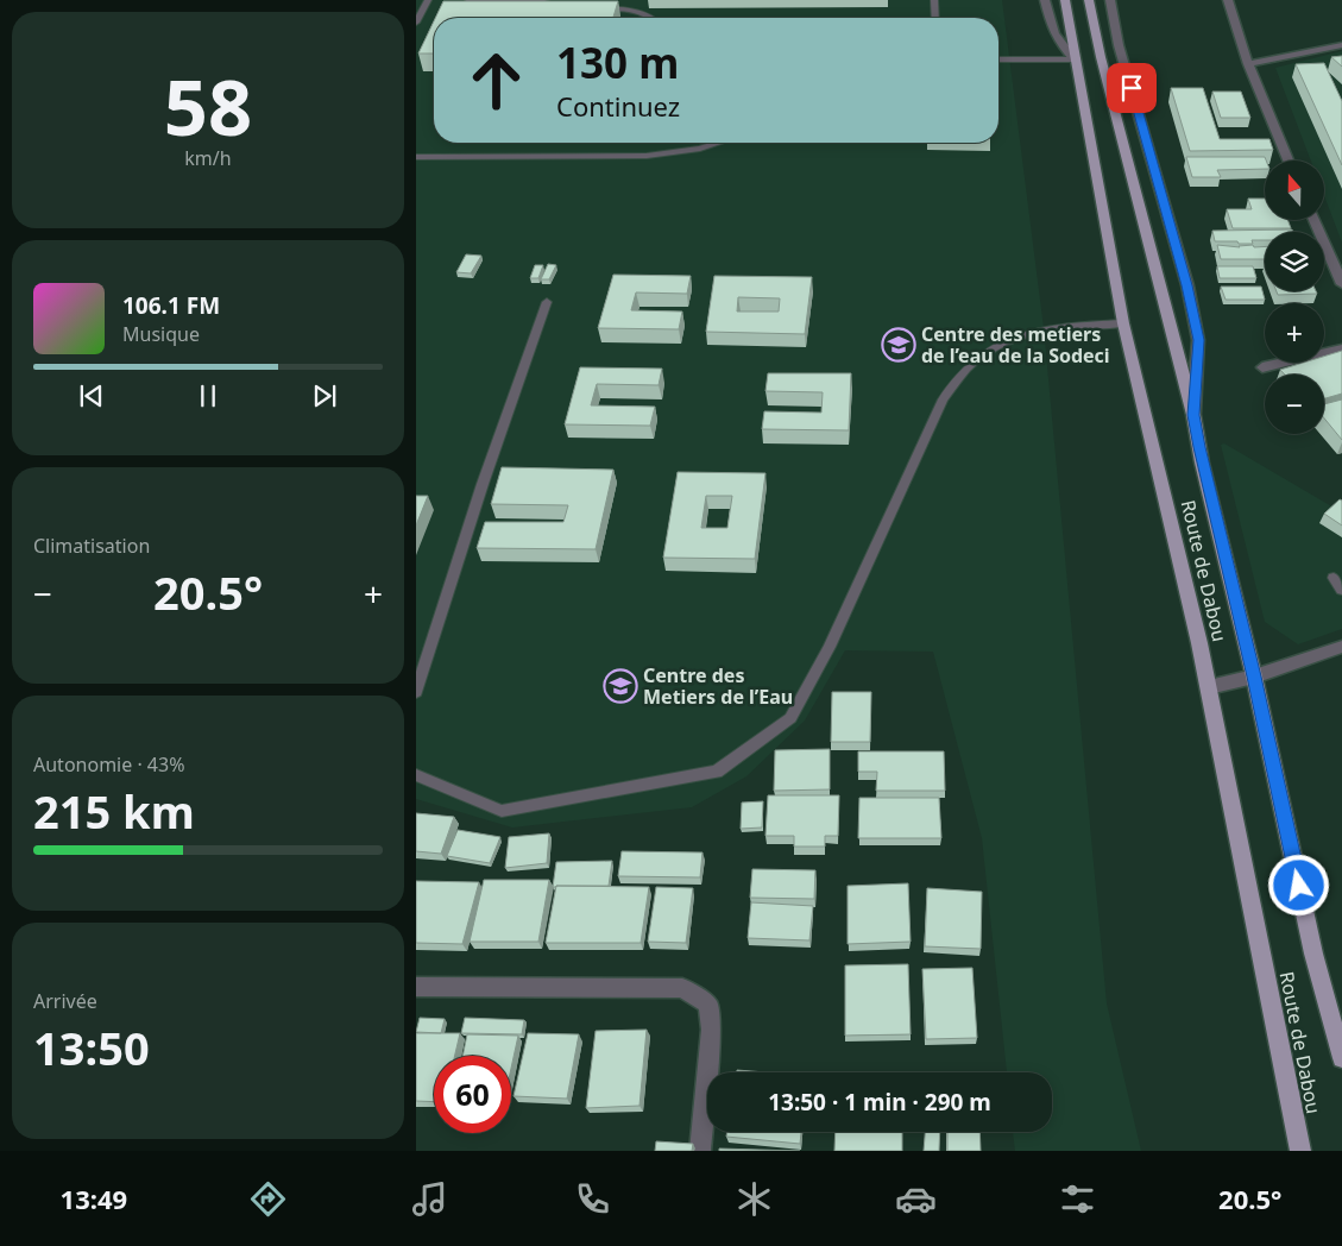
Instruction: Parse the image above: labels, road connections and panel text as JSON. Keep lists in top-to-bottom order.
{
  "streets": {
    "main road": ["Route de Dabou"]
  },
  "places": {
    "school or university": ["Centre des metiers de l’eau de la Sodeci", "Centre des Metiers de l’Eau"]
  },
  "north": "top",
  "page": {
    "tile": [
      ["58", "km/h"],
      "Climatisation",
      ["Autonomie · 43%", "215 km"],
      ["Arrivée", "13:50"]
    ],
    "turn": ["130 m", "Continuez"],
    "map_buttons": ["+", "−"],
    "song": ["106.1 FM", "Musique"],
    "heat": ["−", "20.5°", "+"],
    "limit": "60",
    "trip": "13:50 · 1 min · 290 m",
    "tabs": ["13:49", "20.5°"]
  }
}
